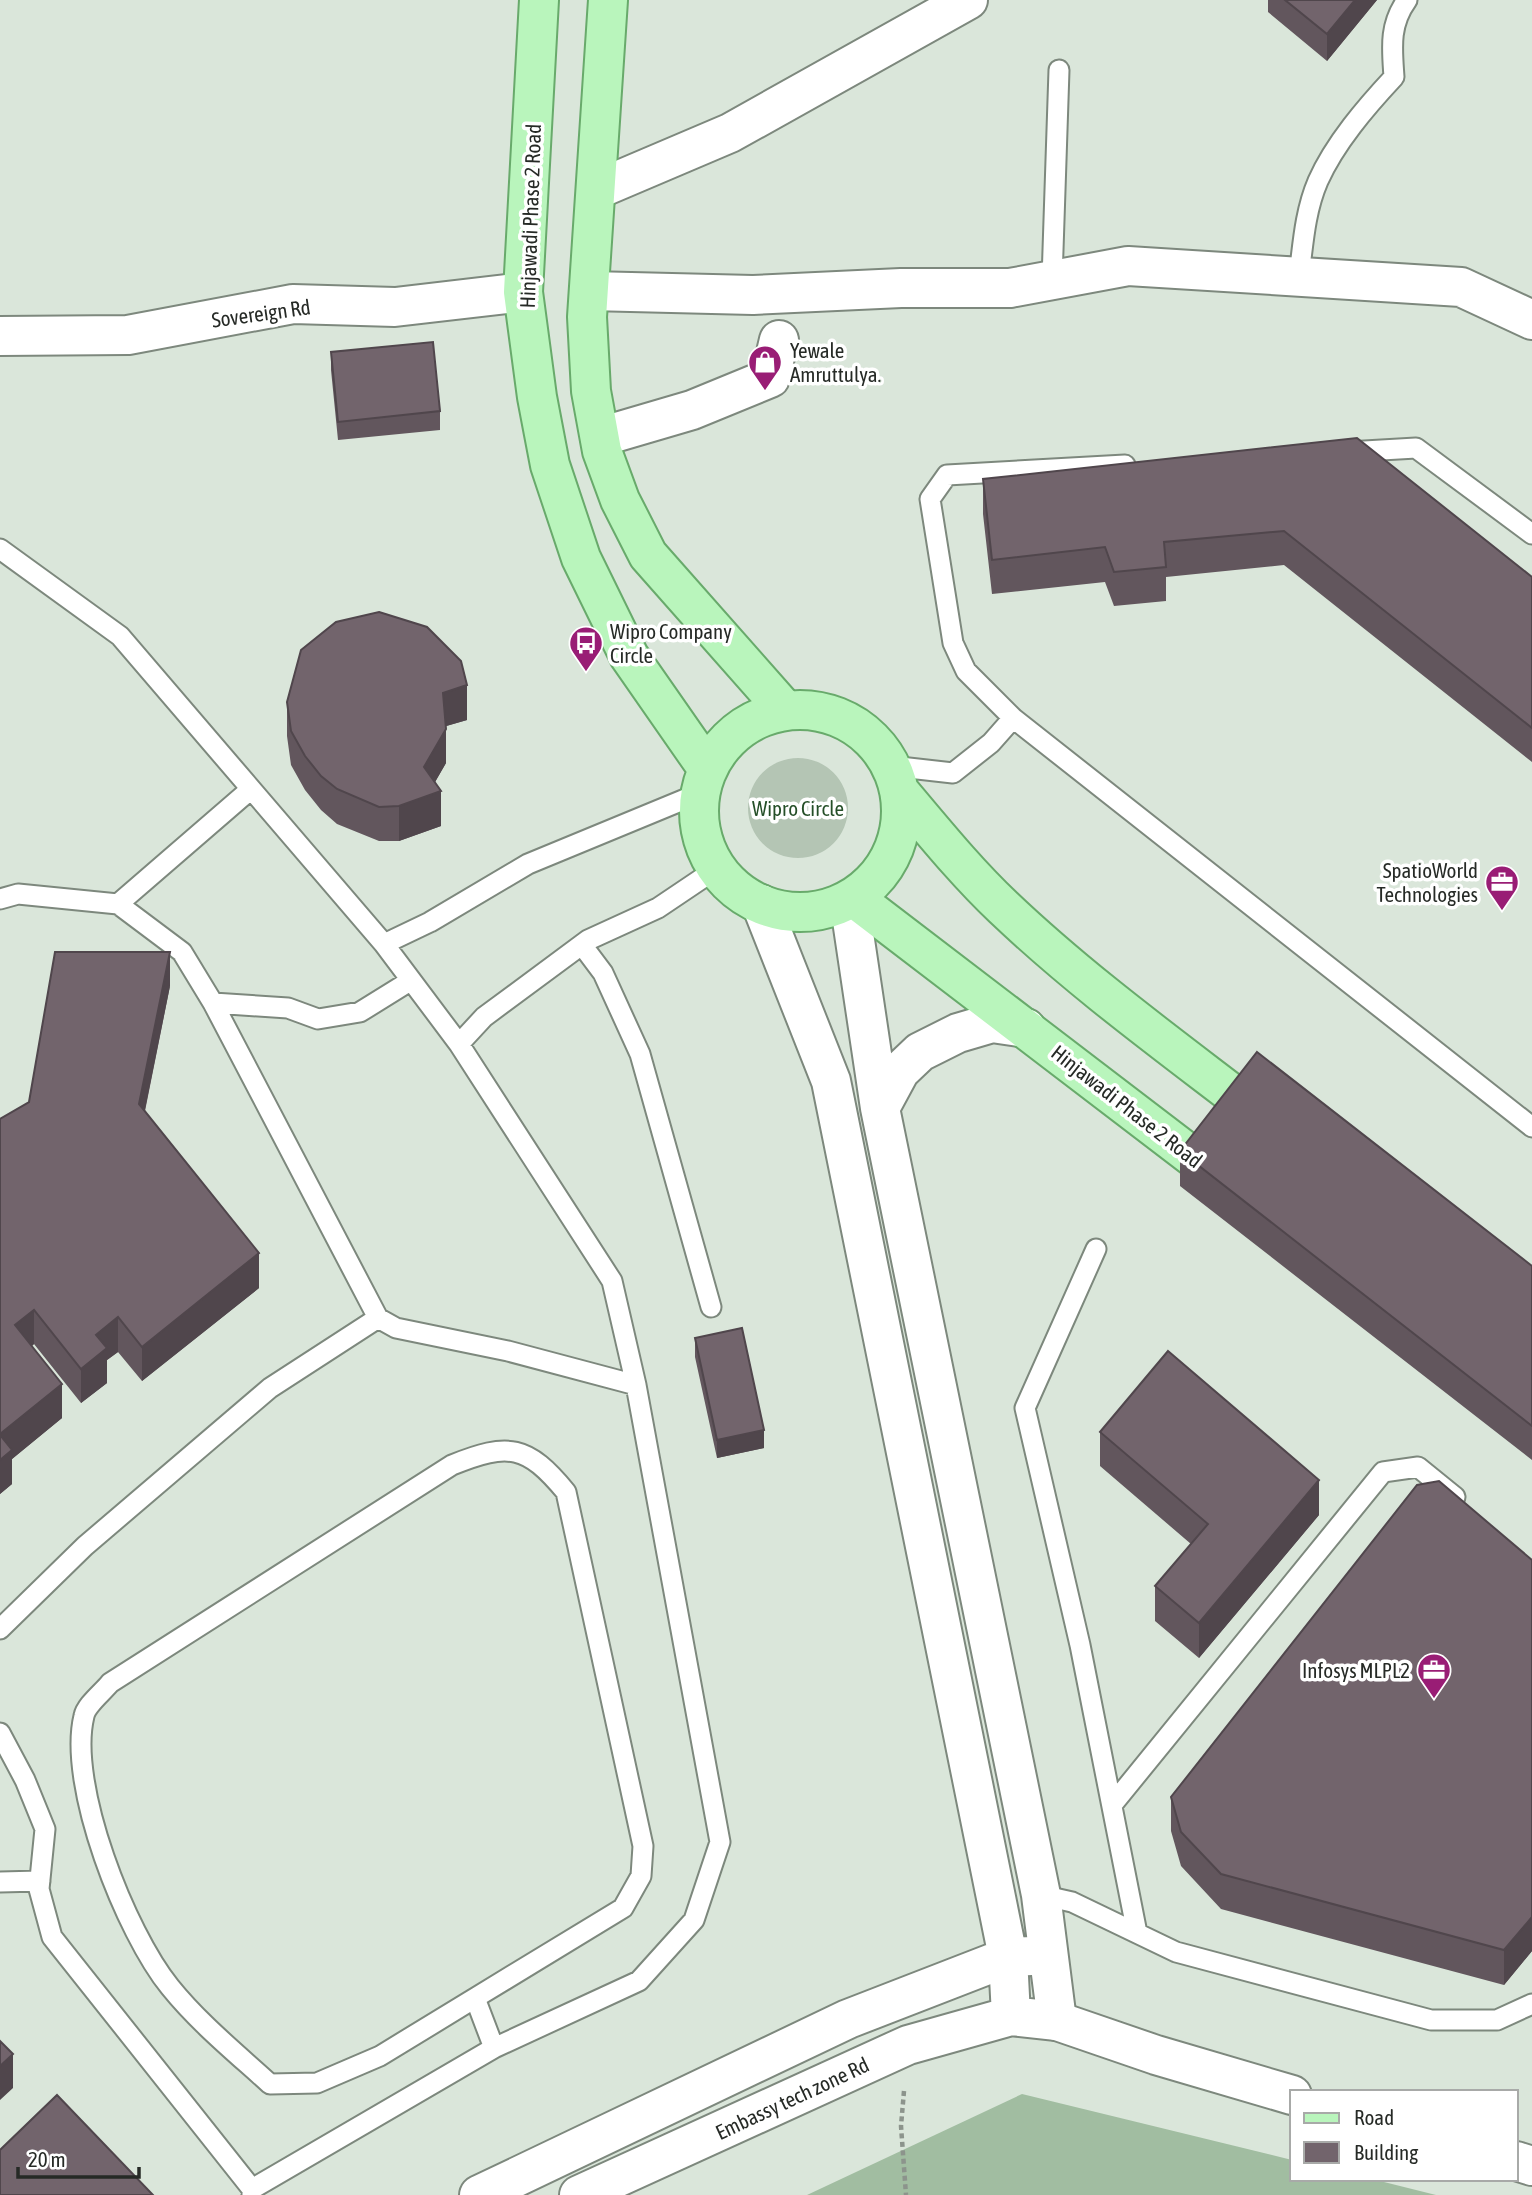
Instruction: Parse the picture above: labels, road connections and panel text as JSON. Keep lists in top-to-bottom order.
{
  "streets": {
    "main road": ["Hinjawadi Phase 2 Road"],
    "street": ["Sovereign Rd", "Embassy tech zone Rd"]
  },
  "crossings": [
    ["Hinjawadi Phase 2 Road", "Sovereign Rd"]
  ],
  "parks": ["Wipro Circle"],
  "places": {
    "shop": ["Yewale Amruttulya."],
    "bus stop": ["Wipro Company Circle"],
    "office": ["SpatioWorld Technologies", "Infosys MLPL2"]
  },
  "legend": ["Road", "Building"],
  "scale_bar": "20 m"
}
